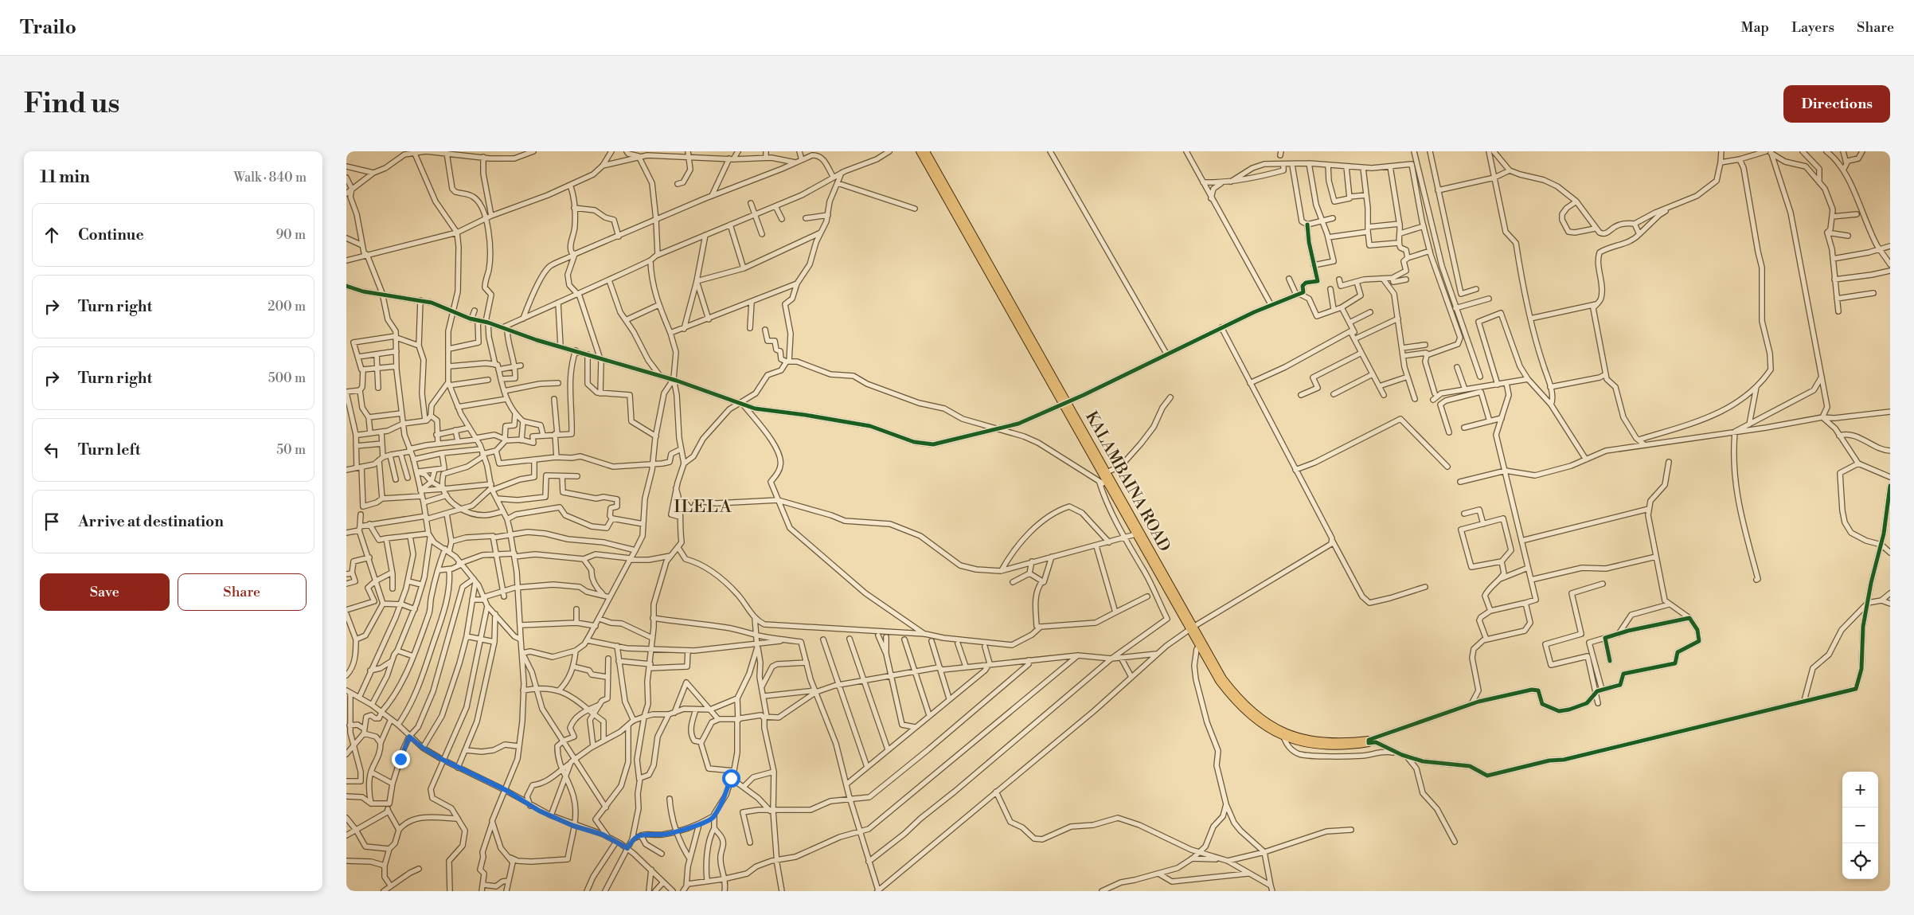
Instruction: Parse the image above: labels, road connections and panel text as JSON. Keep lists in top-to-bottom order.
{
  "streets": {
    "main road": ["KALAMBAINA ROAD"]
  },
  "districts": ["ILELA"],
  "page": {
    "header": "Trailo",
    "nav": ["Map", "Layers", "Share"],
    "buttons": [
      "Directions",
      ["Save", "Share"]
    ],
    "title": "Find us",
    "heading": ["11 min", "Walk · 840 m"],
    "list": [
      ["Continue", "90 m"],
      ["Turn right", "200 m"],
      ["Turn right", "500 m"],
      ["Turn left", "50 m"],
      "Arrive at destination"
    ],
    "map_buttons": ["+", "−"]
  }
}
